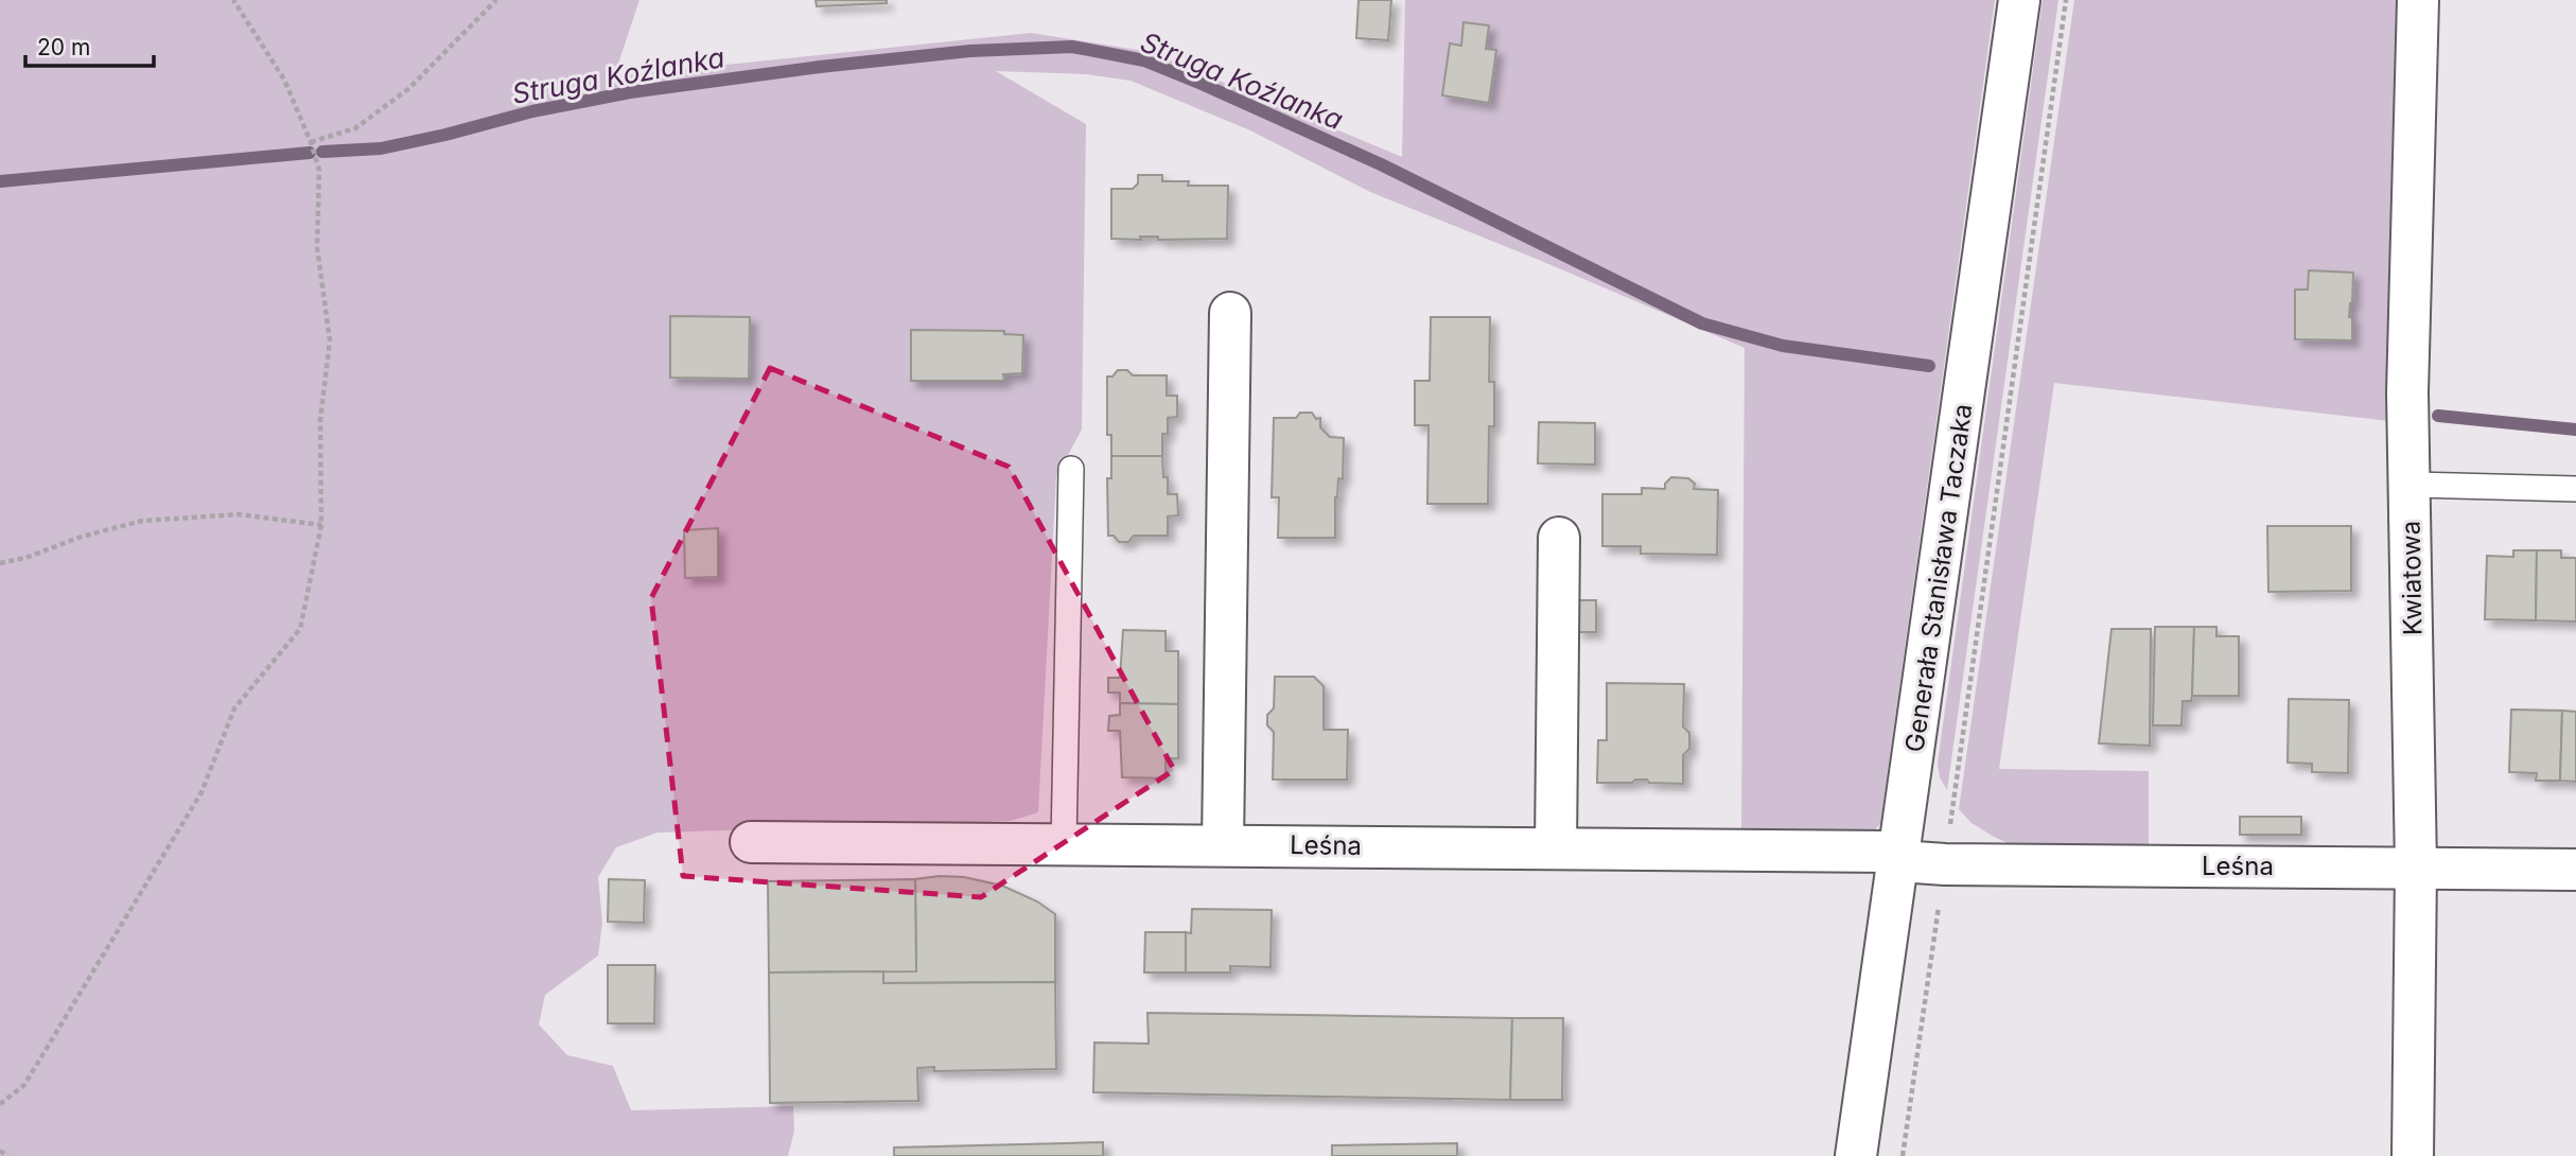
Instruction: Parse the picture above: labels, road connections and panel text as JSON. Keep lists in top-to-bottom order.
{
  "streets": {
    "street": ["Generała Stanisława Taczaka", "Kwiatowa", "Leśna"]
  },
  "crossings": [
    ["Generała Stanisława Taczaka", "Leśna"],
    ["Kwiatowa", "Leśna"]
  ],
  "water": ["Struga Koźlanka"],
  "scale_bar": "20 m"
}
